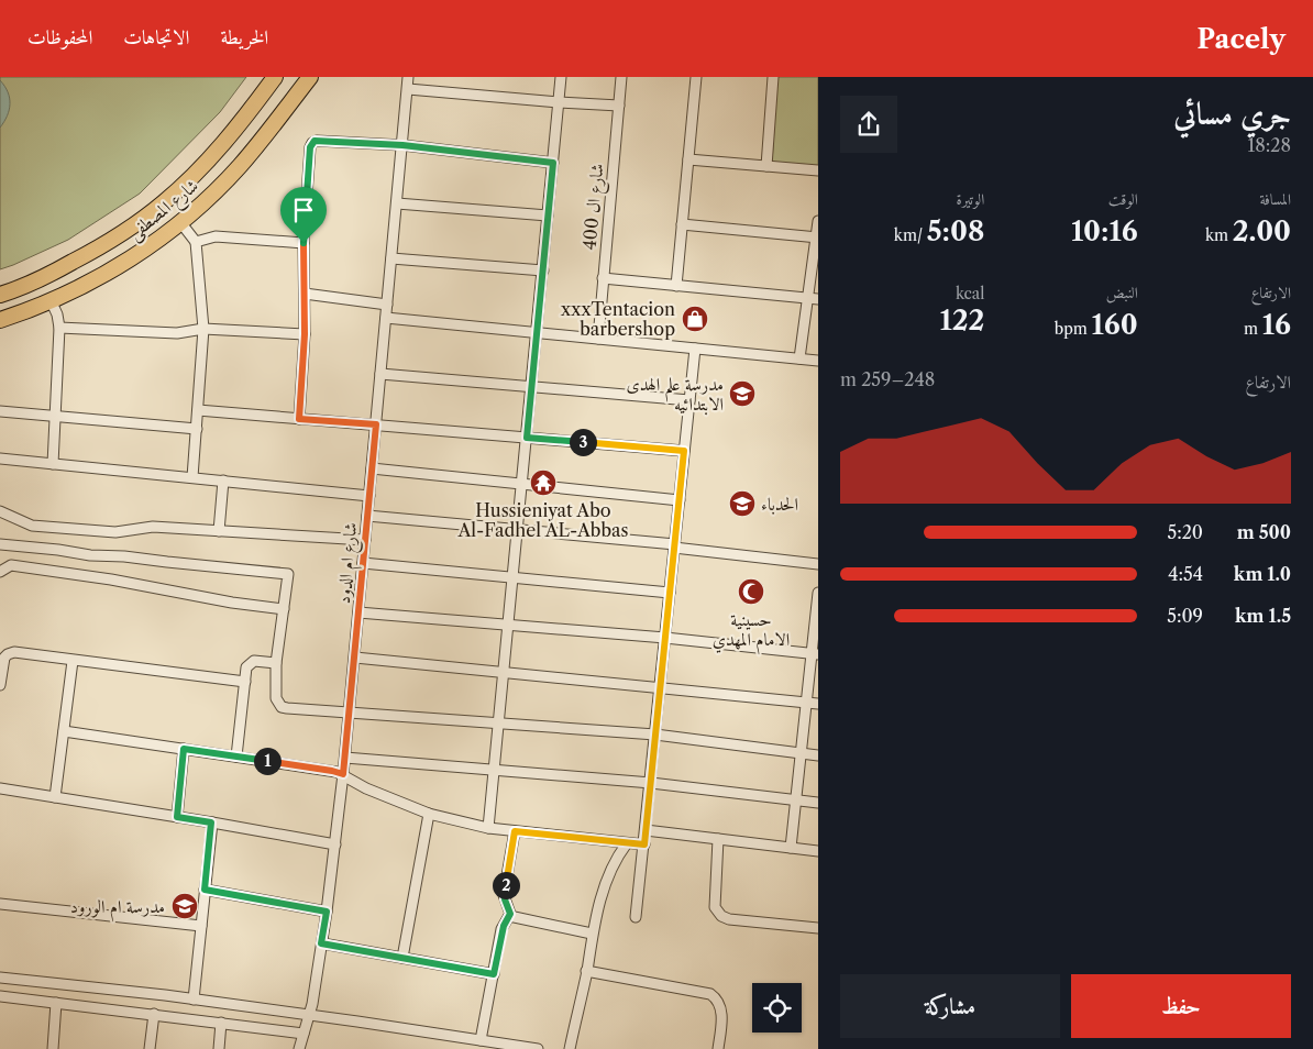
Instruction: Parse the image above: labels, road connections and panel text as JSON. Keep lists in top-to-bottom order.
{
  "streets": {
    "highway": ["شارع المصطفى"],
    "street": ["شارع ال 400", "شارع ام الدود"]
  },
  "places": {
    "shop": ["xxxTentacion barbershop"],
    "school or university": ["مدرسة علم الهدى الابتدائيه", "الحدباء", "مدرسة ام الورود"],
    "temple": ["Hussieniyat Abo Al-Fadhel AL-Abbas"],
    "mosque": ["حسينية الامام المهدي"]
  },
  "page": {
    "header": "Pacely",
    "nav": ["الخريطة", "الاتجاهات", "المحفوظات"],
    "heading": ["جري مسائي", "18:28"],
    "stats": [
      ["المسافة", "2.00 km"],
      ["الوقت", "10:16"],
      ["الوتيرة", "5:08 /km"],
      ["الارتفاع", "16 m"],
      ["النبض", "160 bpm"],
      ["kcal", "122"]
    ],
    "chart": ["الارتفاع", "248–259 m"],
    "pins": ["3", "1", "2"],
    "list": [
      {
        "name": "500 m",
        "note": "5:20"
      },
      {
        "name": "1.0 km",
        "note": "4:54"
      },
      {
        "name": "1.5 km",
        "note": "5:09"
      }
    ],
    "buttons": ["حفظ", "مشاركة"]
  }
}
